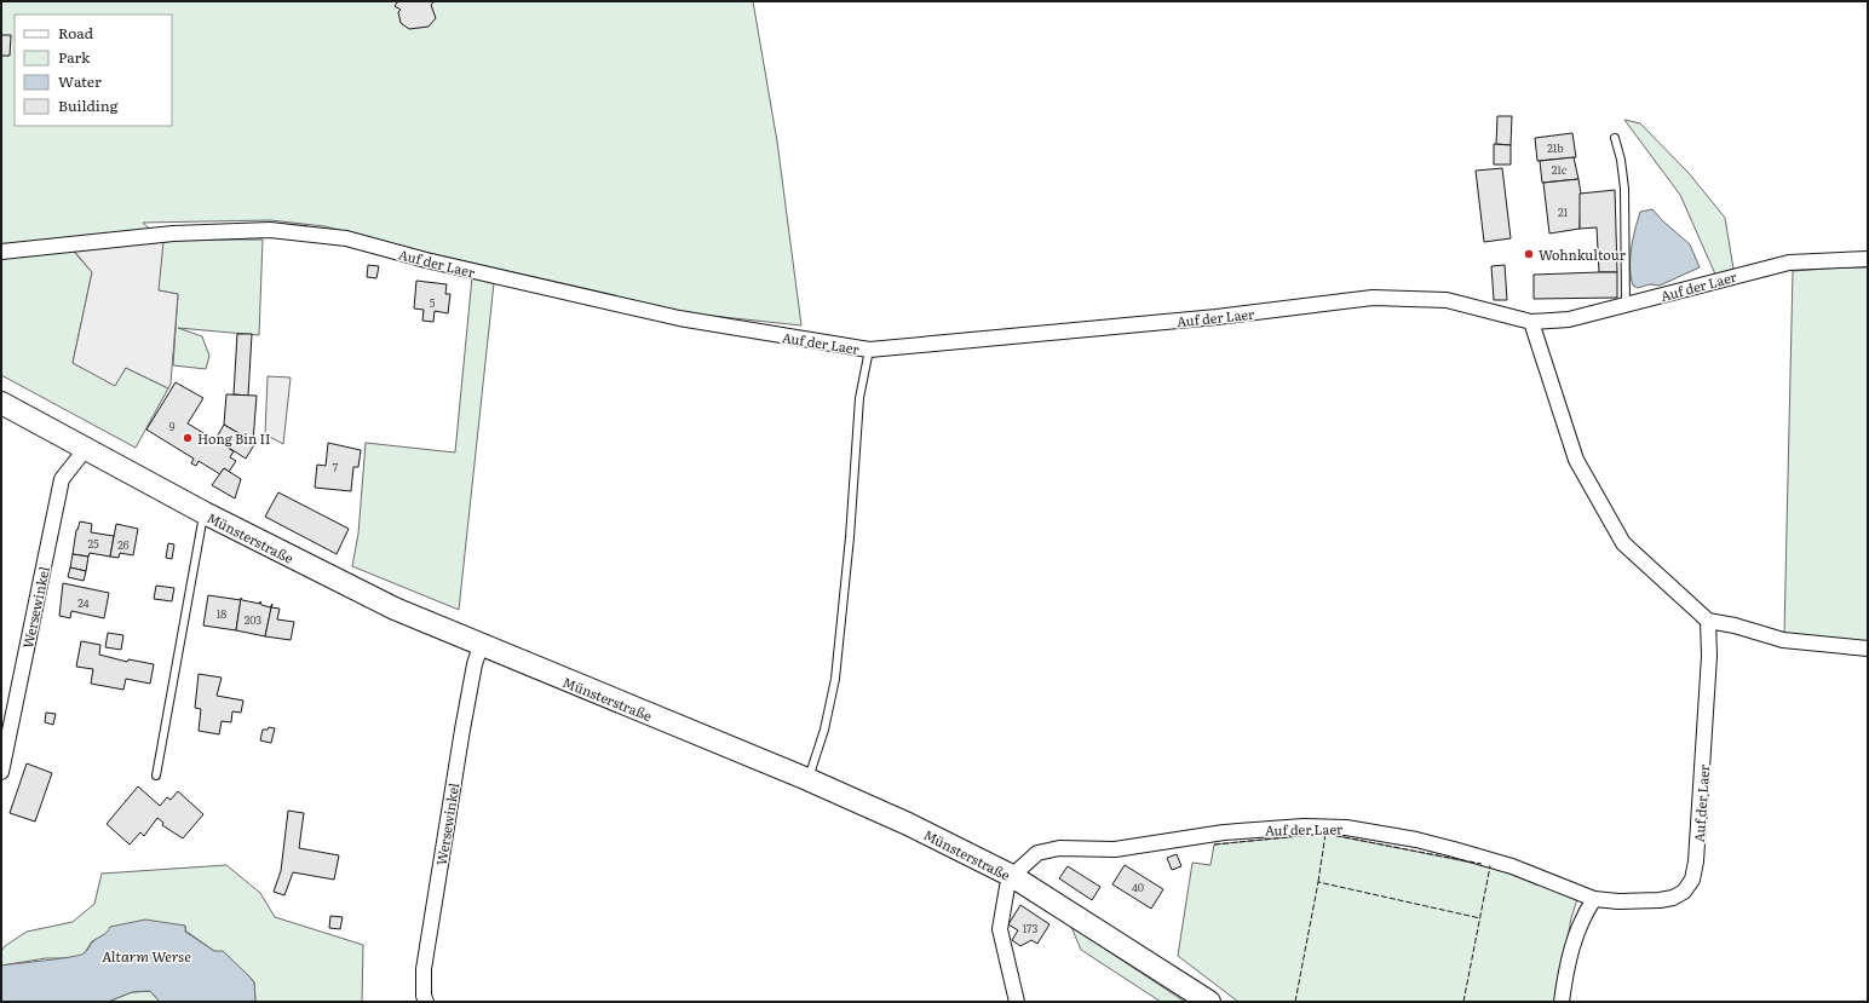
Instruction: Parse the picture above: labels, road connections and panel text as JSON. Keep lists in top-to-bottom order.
{
  "streets": {
    "main road": ["Münsterstraße"],
    "street": ["Auf der Laer", "Wersewinkel"]
  },
  "crossings": [
    ["Auf der Laer", "Münsterstraße"],
    ["Münsterstraße", "Wersewinkel"]
  ],
  "water": ["Altarm Werse"],
  "places": ["Wohnkultour", "Hong Bin II"],
  "house_numbers": [
    "21b",
    "21c",
    "21",
    "5",
    "9",
    "7",
    "25",
    "26",
    "24",
    "18",
    "203",
    "40",
    "173"
  ],
  "legend": [
    "Road",
    "Park",
    "Water",
    "Building"
  ]
}
